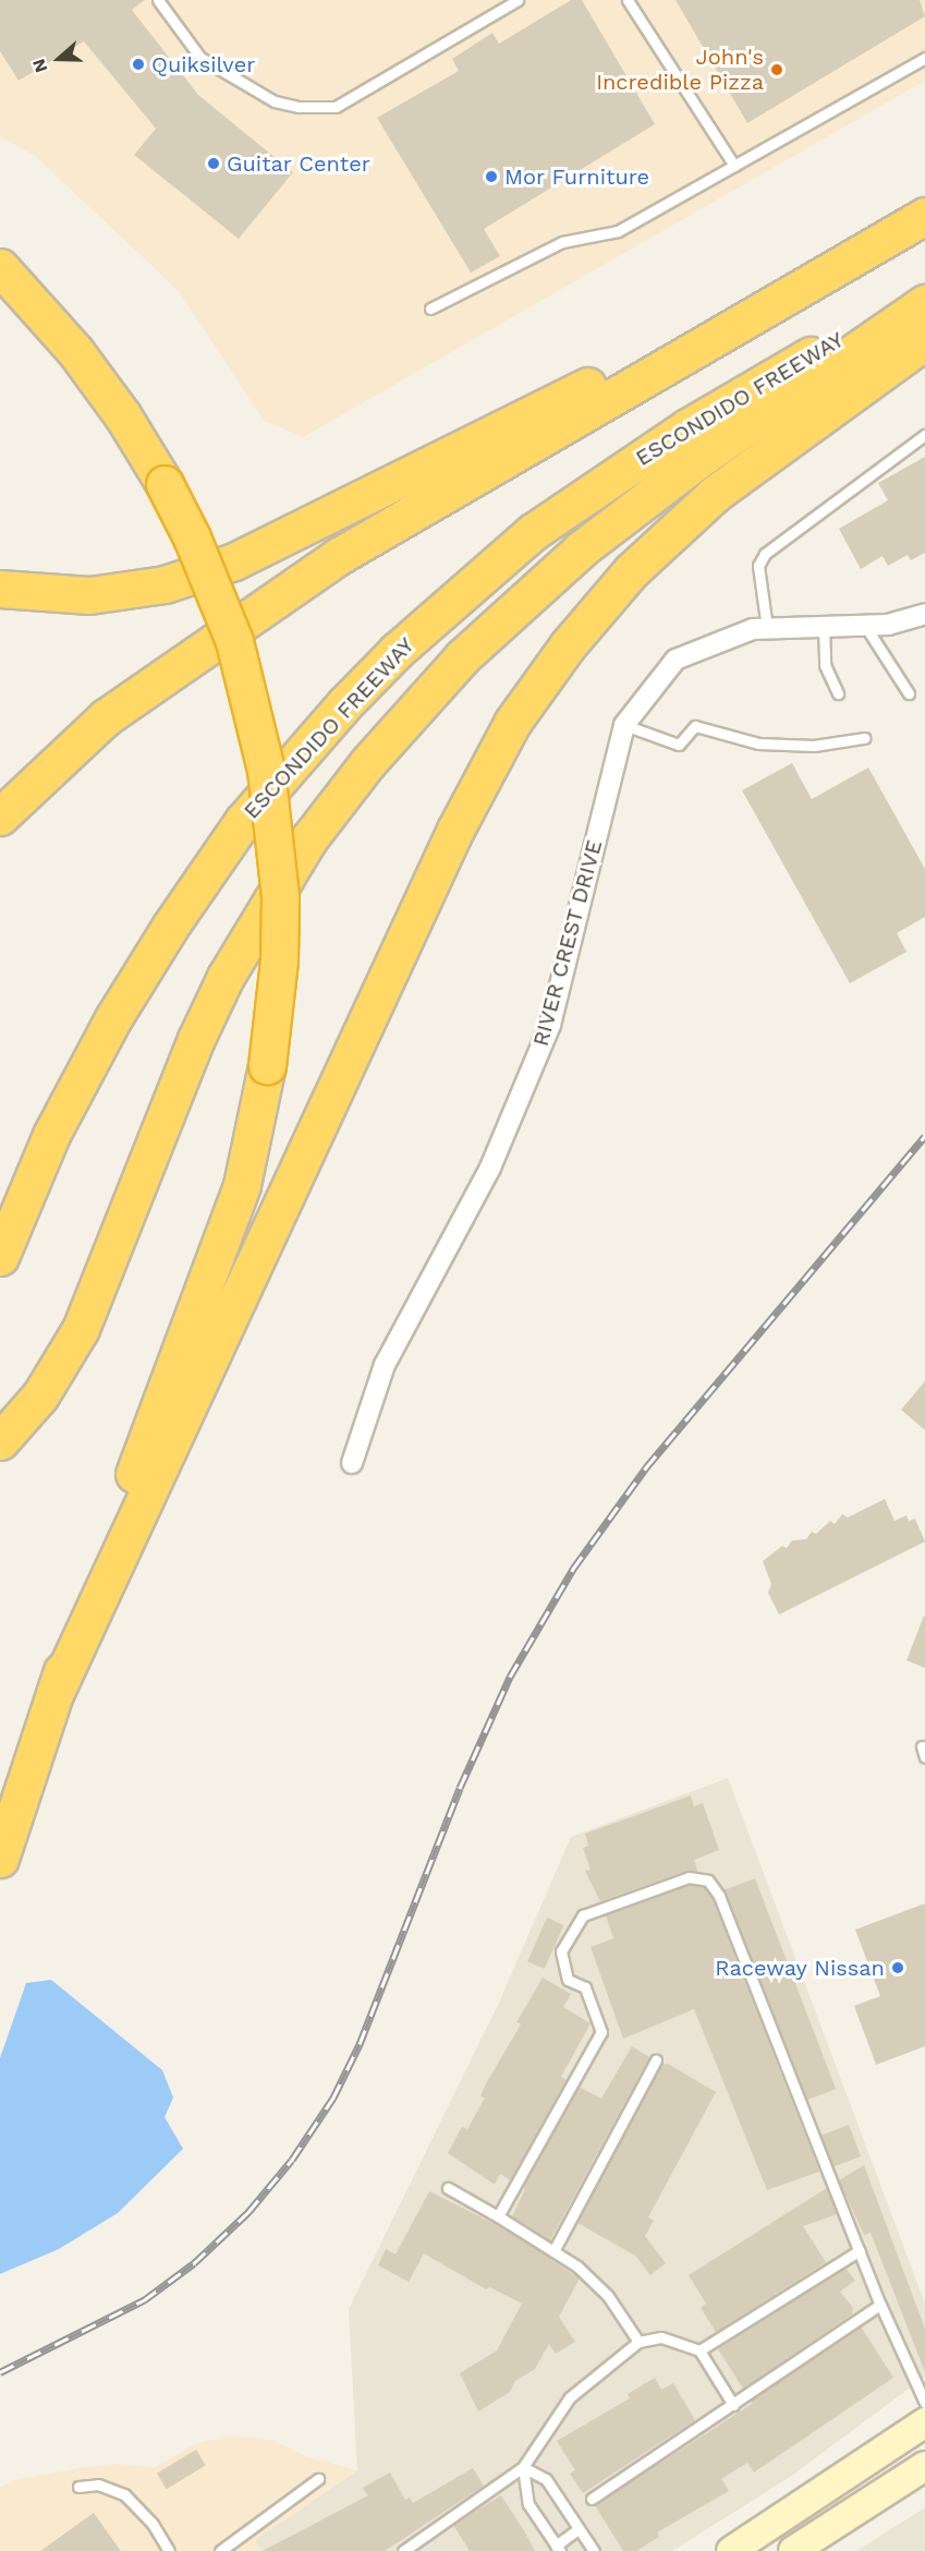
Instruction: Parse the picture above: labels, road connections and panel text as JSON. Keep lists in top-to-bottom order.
{
  "streets": {
    "highway": ["ESCONDIDO FREEWAY"],
    "street": ["RIVER CREST DRIVE"]
  },
  "places": [
    "Quiksilver",
    "John's Incredible Pizza",
    "Guitar Center",
    "Mor Furniture",
    "Raceway Nissan"
  ],
  "north": "left"
}
